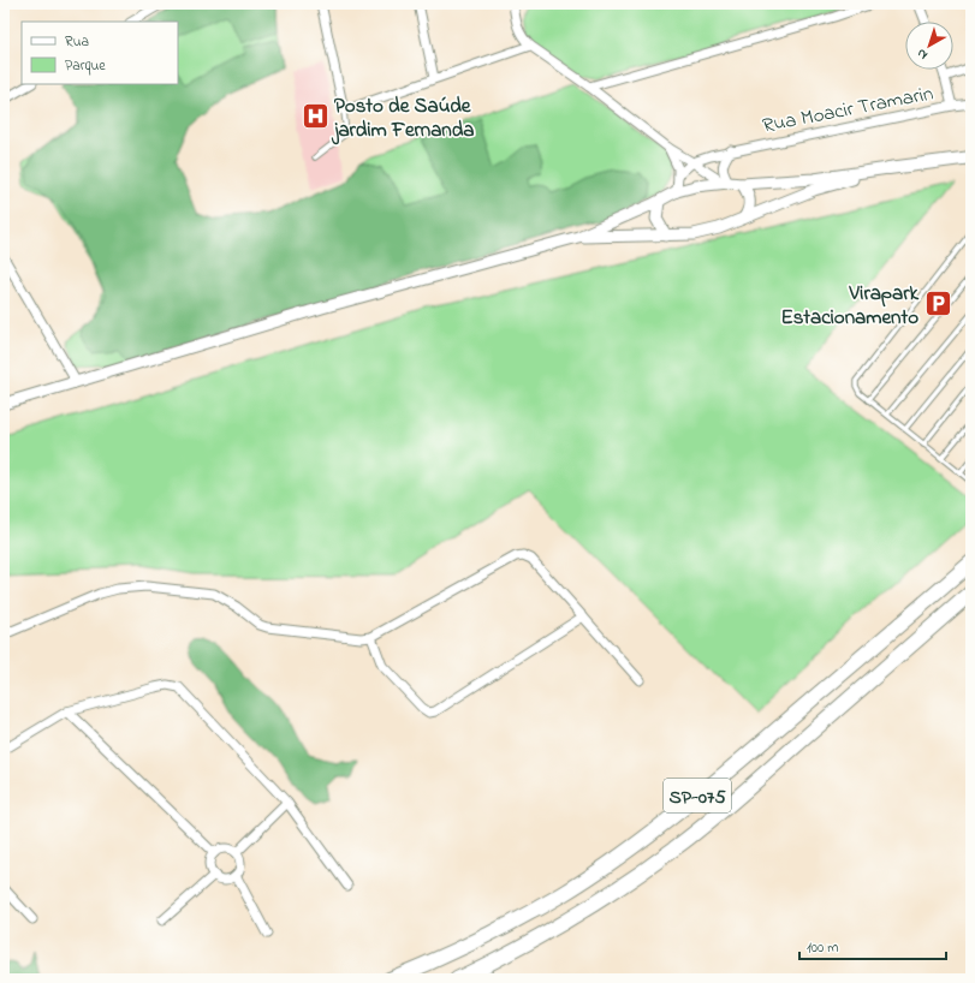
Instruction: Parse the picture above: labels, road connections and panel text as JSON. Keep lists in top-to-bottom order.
{
  "streets": {
    "highway": ["SP-075"],
    "street": ["Rua Moacir Tramarin"]
  },
  "places": {
    "hospital": ["Posto de Saúde jardim Fernanda"],
    "parking": ["Virapark Estacionamento"]
  },
  "legend": ["Rua", "Parque"],
  "scale_bar": "100 m",
  "north": "bottom left"
}
